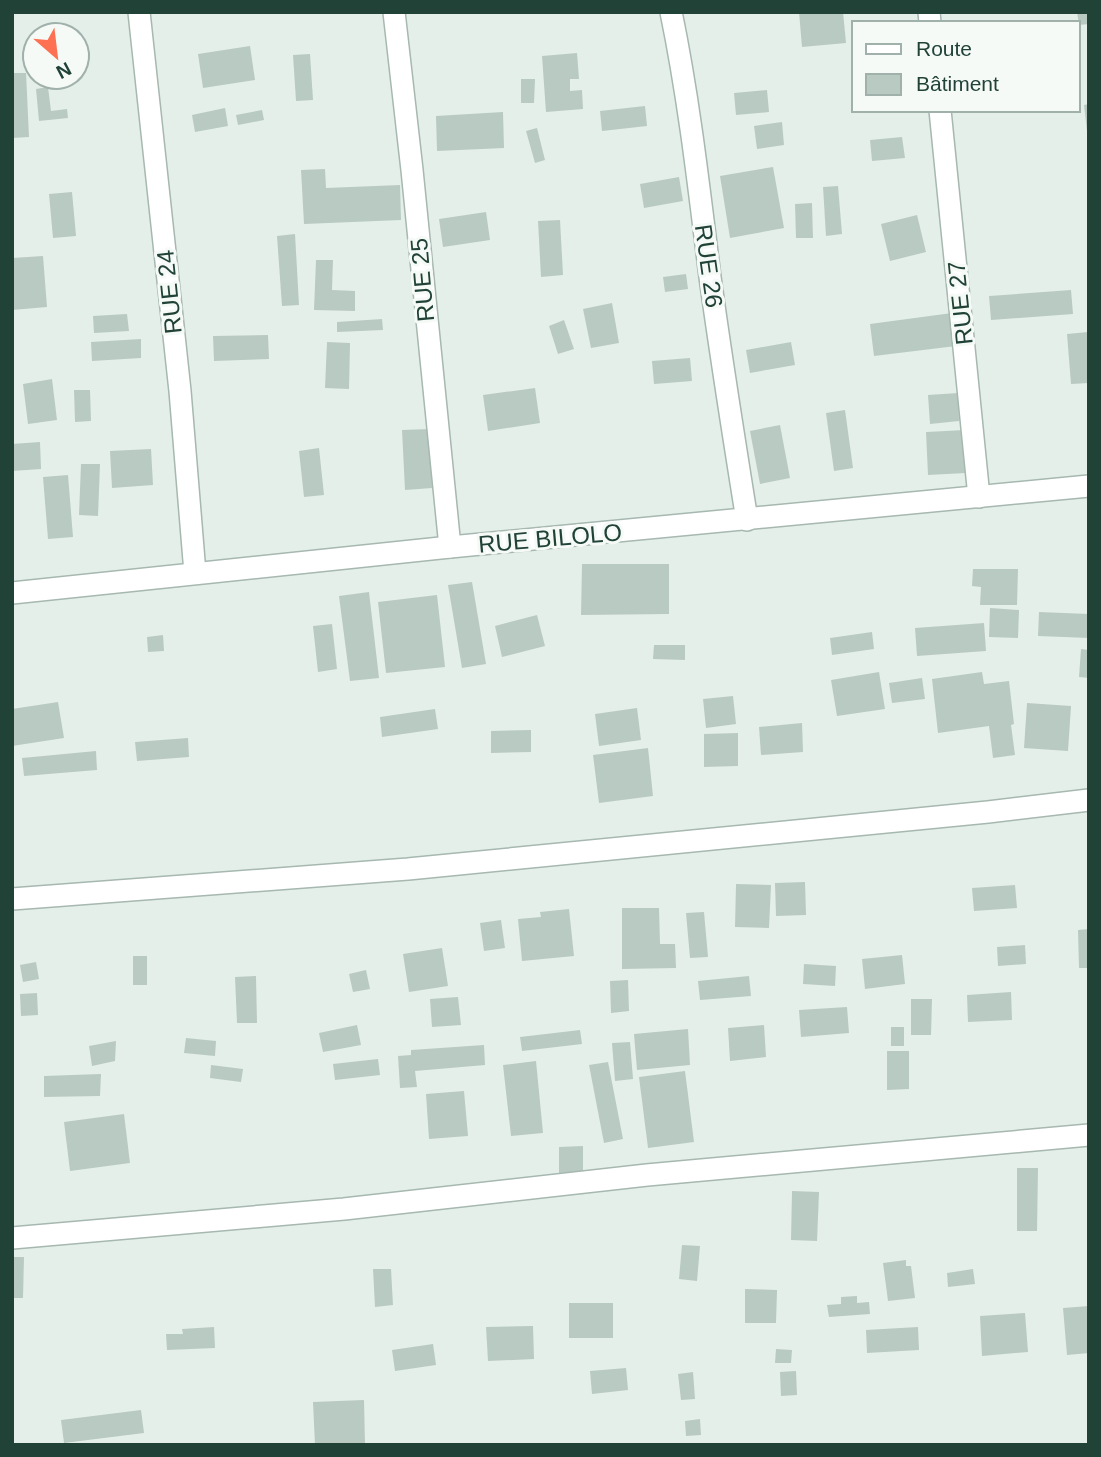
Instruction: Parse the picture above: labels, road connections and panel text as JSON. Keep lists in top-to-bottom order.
{
  "streets": {
    "street": [
      "RUE 26",
      "RUE 25",
      "RUE 24",
      "RUE 27",
      "RUE BILOLO"
    ]
  },
  "crossings": [
    ["RUE 26", "RUE BILOLO"],
    ["RUE 25", "RUE BILOLO"],
    ["RUE 24", "RUE BILOLO"],
    ["RUE 27", "RUE BILOLO"]
  ],
  "legend": ["Route", "Bâtiment"],
  "north": "bottom right"
}
